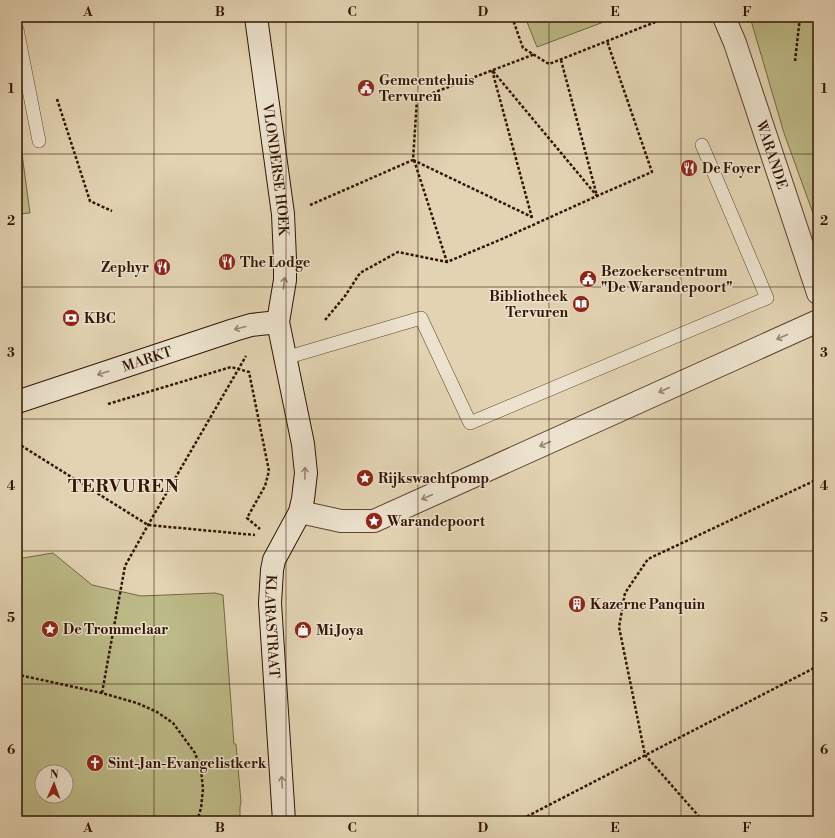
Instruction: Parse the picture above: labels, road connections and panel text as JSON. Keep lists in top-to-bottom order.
{
  "streets": {
    "street": [
      "WARANDE",
      "VLONDERSE HOEK",
      "MARKT",
      "KLARASTRAAT"
    ]
  },
  "crossings": [
    ["VLONDERSE HOEK", "MARKT"],
    ["VLONDERSE HOEK", "KLARASTRAAT"],
    ["MARKT", "KLARASTRAAT"]
  ],
  "one_way": ["VLONDERSE HOEK", "MARKT", "KLARASTRAAT"],
  "districts": ["TERVUREN"],
  "places": {
    "public building": ["Gemeentehuis Tervuren", "Bezoekerscentrum \"De Warandepoort\""],
    "restaurant": ["De Foyer", "The Lodge", "Zephyr"],
    "library": ["Bibliotheek Tervuren"],
    "bank": ["KBC"],
    "place": ["Rijkswachtpomp", "Warandepoort", "De Trommelaar"],
    "building": ["Kazerne Panquin"],
    "shop": ["Mi Joya"],
    "church": ["Sint-Jan-Evangelistkerk"]
  },
  "north": "top",
  "grid": {
    "columns": [
      "A",
      "B",
      "C",
      "D",
      "E",
      "F"
    ],
    "rows": [
      "1",
      "2",
      "3",
      "4",
      "5",
      "6"
    ]
  }
}
